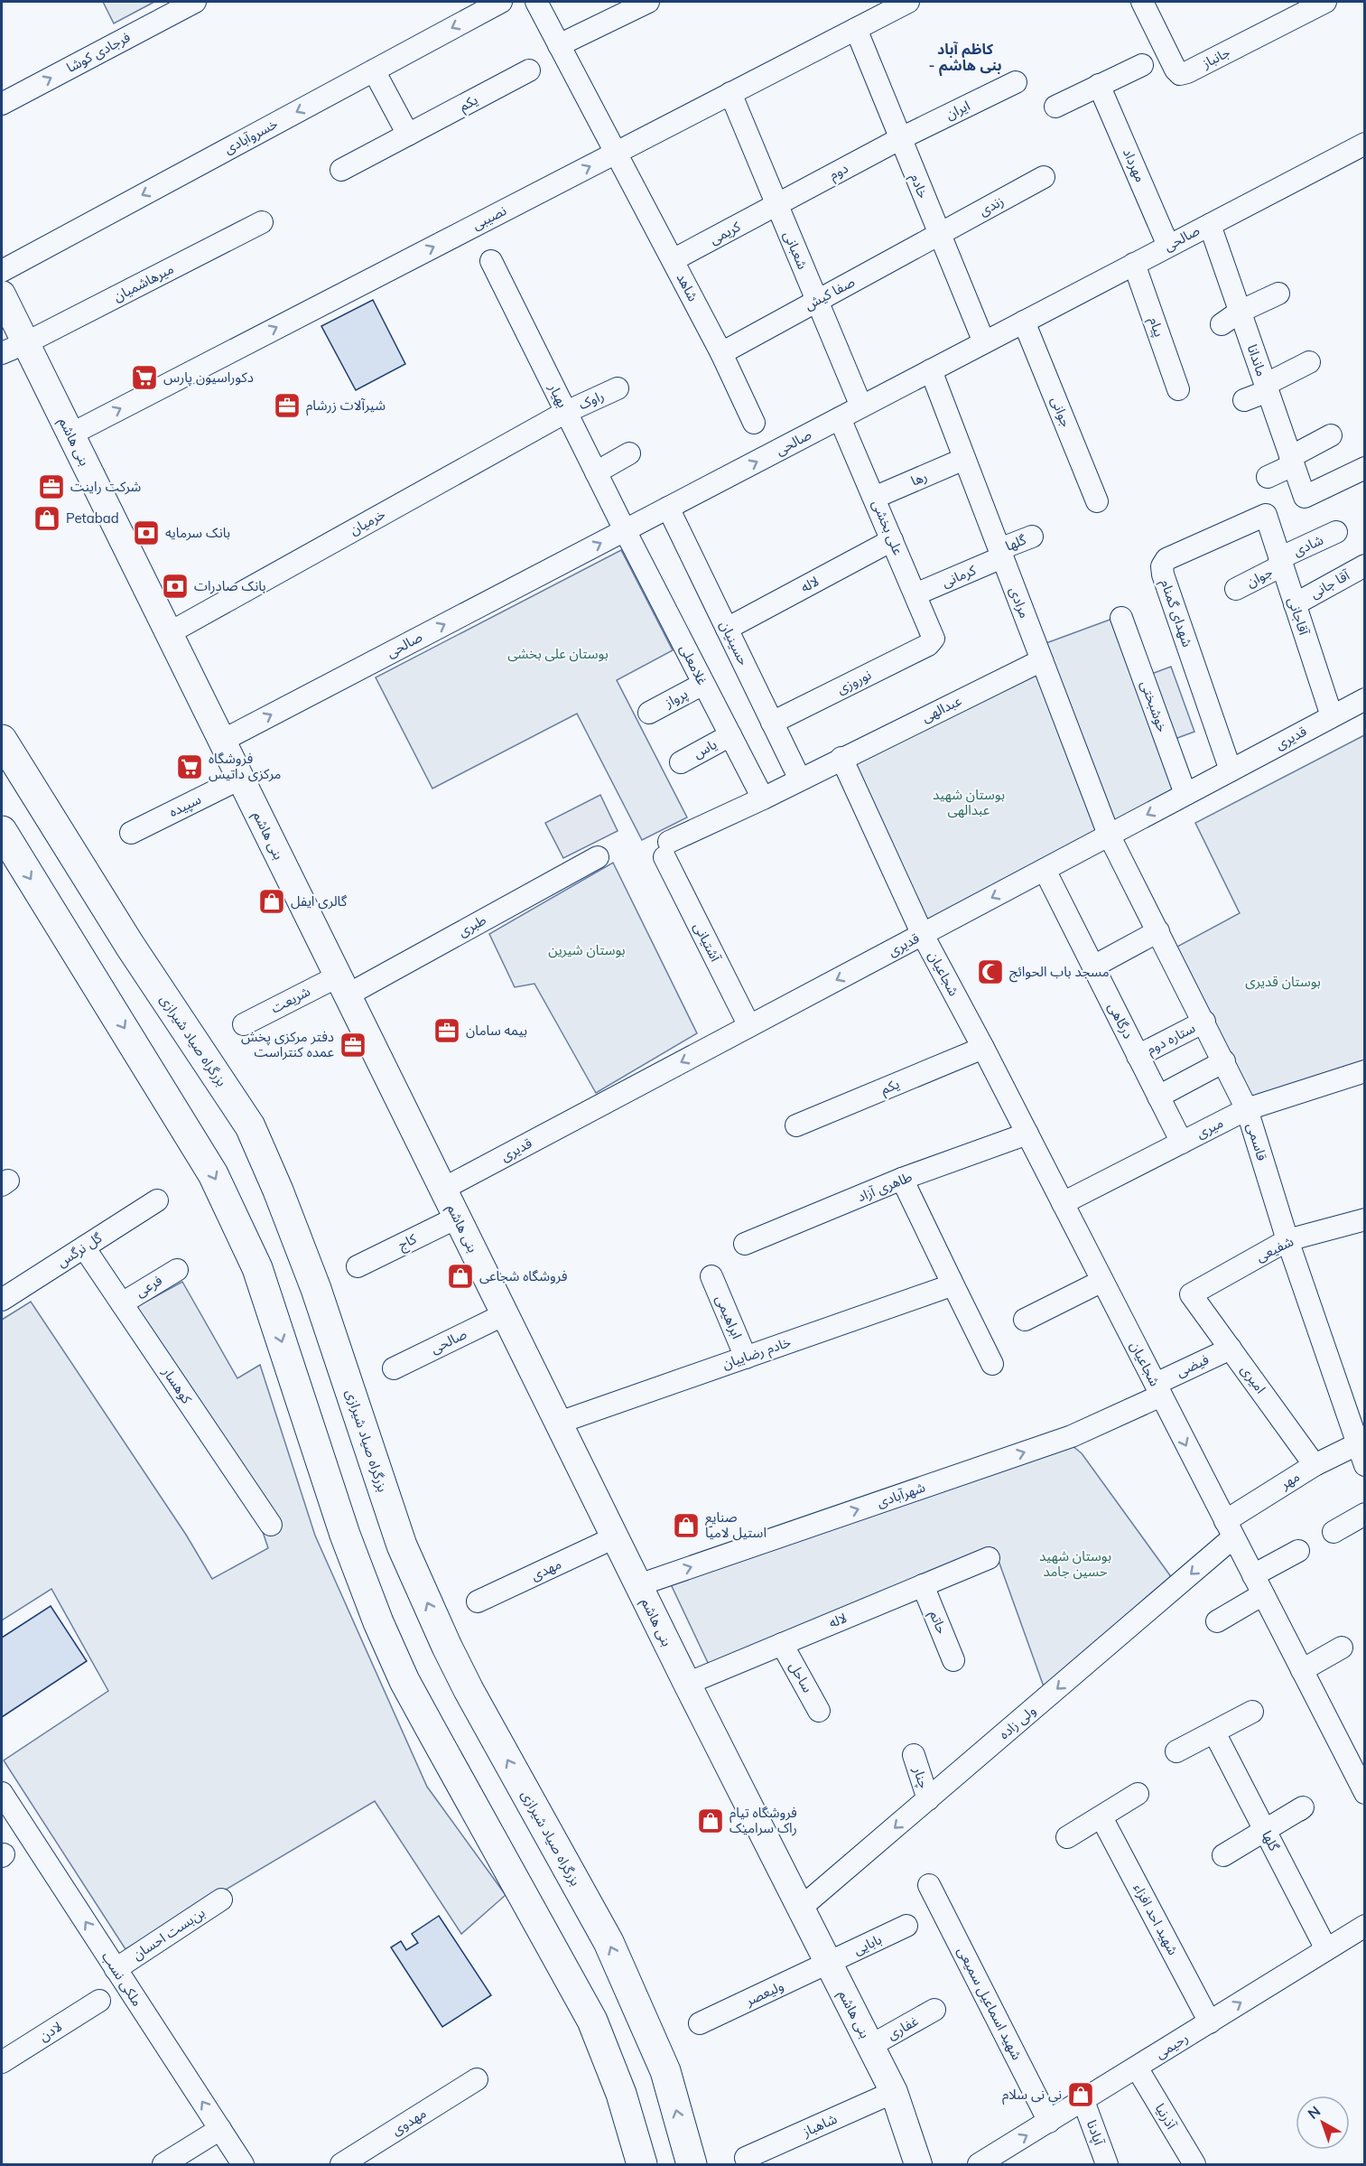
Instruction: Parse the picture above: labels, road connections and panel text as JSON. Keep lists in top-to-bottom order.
{
  "streets": {
    "highway": ["بزرگراه صیاد شیرازی"],
    "main road": ["بنی هاشم"],
    "street": [
      "فرجادی کوشا",
      "جانباز",
      "یکم",
      "ایران",
      "خسروآبادی",
      "مهرداد",
      "دوم",
      "خادم",
      "زندی",
      "نصیبی",
      "کریمی",
      "صالحی",
      "شعبانی",
      "میرهاشمیان",
      "شاهد",
      "صفا کیش",
      "پیام",
      "ماندانا",
      "بهیار",
      "راوک",
      "جوانی",
      "رها",
      "خرمیان",
      "علی بخشی",
      "گلها",
      "شادی",
      "کرمانی",
      "جوان",
      "لاله",
      "آقا جانی",
      "مرادی",
      "شهدای گمنام",
      "آقاجانی",
      "حسینیان",
      "غلامعلی",
      "نوروزی",
      "پرواز",
      "خوشبختی",
      "عبدالهی",
      "قدیری",
      "یاس",
      "سپیده",
      "طبری",
      "آشتیانی",
      "شجاعیان",
      "شریعت",
      "درگاهی",
      "ستاره دوم",
      "میری",
      "قاسمی",
      "طاهری آزاد",
      "کاج",
      "شفیعی",
      "گل نرگس",
      "فرعی",
      "ابراهیمی",
      "خادم رضاییان",
      "فیضی",
      "امیری",
      "کوهسار",
      "مهر",
      "شهرآبادی",
      "مهدی",
      "حاتم",
      "ساحل",
      "ولی زاده",
      "چنار",
      "شهید احد افزاء",
      "بن‌بست احسان",
      "بابایی",
      "ملکی نسب",
      "ولیعصر",
      "شهید اسماعیل سمیعی",
      "غفاری",
      "لادن",
      "رحیمی",
      "آذرنیا",
      "مهدوی",
      "شاهباز",
      "آپادنا"
    ]
  },
  "crossings": [
    ["یکم", "شجاعیان"],
    ["ایران", "دوم"],
    ["ایران", "خادم"],
    ["مهرداد", "صالحی"],
    ["دوم", "خادم"],
    ["دوم", "کریمی"],
    ["دوم", "شعبانی"],
    ["خادم", "زندی"],
    ["خادم", "نصیبی"],
    ["خادم", "صالحی"],
    ["خادم", "صفا کیش"],
    ["زندی", "صفا کیش"],
    ["نصیبی", "شعبانی"],
    ["نصیبی", "شاهد"],
    ["نصیبی", "بنی هاشم"],
    ["کریمی", "شعبانی"],
    ["کریمی", "شاهد"],
    ["صالحی", "شعبانی"],
    ["صالحی", "پیام"],
    ["صالحی", "ماندانا"],
    ["صالحی", "بهیار"],
    ["صالحی", "جوانی"],
    ["صالحی", "بنی هاشم"],
    ["صالحی", "علی بخشی"],
    ["صالحی", "مرادی"],
    ["صالحی", "حسینیان"],
    ["صالحی", "غلامعلی"],
    ["شعبانی", "صفا کیش"],
    ["میرهاشمیان", "بنی هاشم"],
    ["شاهد", "صفا کیش"],
    ["بهیار", "راوک"],
    ["بهیار", "خرمیان"],
    ["بهیار", "غلامعلی"],
    ["راوک", "خرمیان"],
    ["بنی هاشم", "خرمیان"],
    ["بنی هاشم", "لاله"],
    ["بنی هاشم", "قدیری"],
    ["بنی هاشم", "سپیده"],
    ["بنی هاشم", "طبری"],
    ["بنی هاشم", "شریعت"],
    ["بنی هاشم", "کاج"],
    ["بنی هاشم", "خادم رضاییان"],
    ["بنی هاشم", "شهرآبادی"],
    ["بنی هاشم", "مهدی"],
    ["بنی هاشم", "ولی زاده"],
    ["بنی هاشم", "بابایی"],
    ["بنی هاشم", "ولیعصر"],
    ["بنی هاشم", "غفاری"],
    ["بنی هاشم", "شاهباز"],
    ["رها", "علی بخشی"],
    ["رها", "مرادی"],
    ["علی بخشی", "کرمانی"],
    ["علی بخشی", "لاله"],
    ["علی بخشی", "نوروزی"],
    ["گلها", "کرمانی"],
    ["گلها", "مرادی"],
    ["گلها", "رحیمی"],
    ["شادی", "جوان"],
    ["شادی", "آقاجانی"],
    ["کرمانی", "مرادی"],
    ["جوان", "آقاجانی"],
    ["لاله", "حسینیان"],
    ["لاله", "حاتم"],
    ["لاله", "ساحل"],
    ["آقا جانی", "آقاجانی"],
    ["مرادی", "عبدالهی"],
    ["مرادی", "قدیری"],
    ["مرادی", "قاسمی"],
    ["شهدای گمنام", "آقاجانی"],
    ["شهدای گمنام", "قدیری"],
    ["آقاجانی", "قدیری"],
    ["حسینیان", "نوروزی"],
    ["حسینیان", "عبدالهی"],
    ["غلامعلی", "پرواز"],
    ["غلامعلی", "عبدالهی"],
    ["غلامعلی", "یاس"],
    ["خوشبختی", "قدیری"],
    ["عبدالهی", "آشتیانی"],
    ["قدیری", "آشتیانی"],
    ["قدیری", "شجاعیان"],
    ["قدیری", "درگاهی"],
    ["قدیری", "قاسمی"],
    ["طبری", "شریعت"],
    ["شجاعیان", "میری"],
    ["شجاعیان", "طاهری آزاد"],
    ["شجاعیان", "فیضی"],
    ["شجاعیان", "مهر"],
    ["شجاعیان", "شهرآبادی"],
    ["شجاعیان", "ولی زاده"],
    ["درگاهی", "ستاره دوم"],
    ["درگاهی", "میری"],
    ["ستاره دوم", "قاسمی"],
    ["میری", "قاسمی"],
    ["قاسمی", "شفیعی"],
    ["قاسمی", "مهر"],
    ["شفیعی", "امیری"],
    ["گل نرگس", "کوهسار"],
    ["فرعی", "کوهسار"],
    ["ابراهیمی", "خادم رضاییان"],
    ["فیضی", "امیری"],
    ["فیضی", "شهرآبادی"],
    ["امیری", "مهر"],
    ["مهر", "ولی زاده"],
    ["ولی زاده", "چنار"],
    ["شهید احد افزاء", "رحیمی"],
    ["بن‌بست احسان", "ملکی نسب"],
    ["بابایی", "ولیعصر"],
    ["شهید اسماعیل سمیعی", "رحیمی"],
    ["رحیمی", "آذرنیا"],
    ["رحیمی", "آپادنا"]
  ],
  "one_way": [
    "فرجادی کوشا",
    "خسروآبادی",
    "نصیبی",
    "صالحی",
    "قدیری",
    "شهرآبادی",
    "ملکی نسب",
    "رحیمی"
  ],
  "districts": ["کاظم آباد - بنی هاشم"],
  "parks": [
    "بوستان علی بخشی",
    "بوستان شهید عبدالهی",
    "بوستان شیرین",
    "بوستان قدیری",
    "بوستان شهید حسین جامد"
  ],
  "places": {
    "supermarket": ["دکوراسیون پارس", "فروشگاه مرکزی داتیس"],
    "office": [
      "شیرآلات زرشام",
      "شرکت راینت",
      "بیمه سامان",
      "دفتر مرکزی پخش عمده کنتراست"
    ],
    "shop": [
      "Petabad",
      "گالری ایفل",
      "فروشگاه شجاعی",
      "صنایع استیل لامیا",
      "فروشگاه تیام راک سرامیک",
      "نی نی سلام"
    ],
    "bank": ["بانک سرمایه", "بانک صادرات"],
    "mosque": ["مسجد باب الحوائج"]
  },
  "north": "top left"
}
